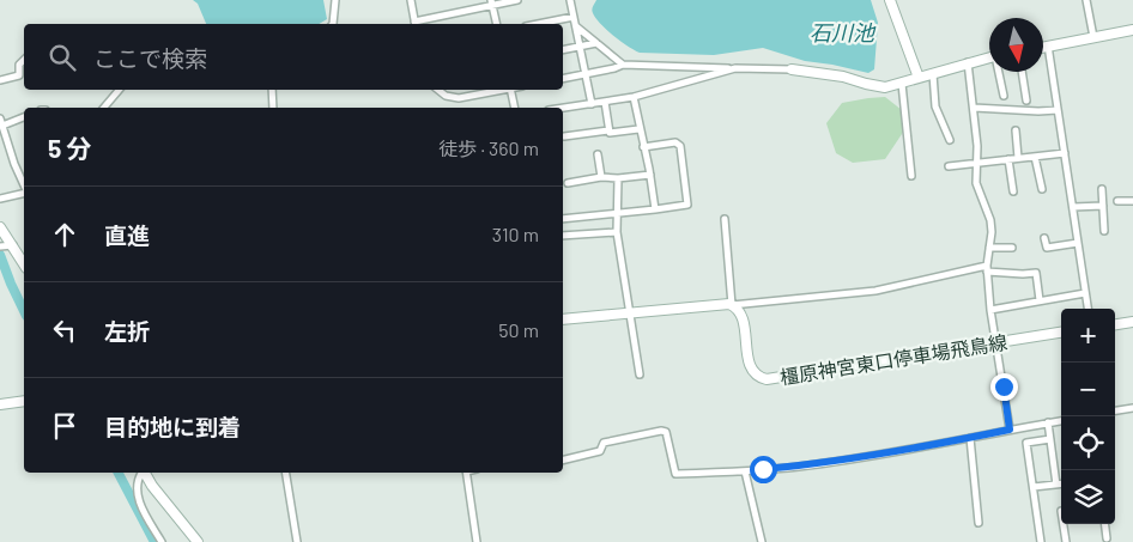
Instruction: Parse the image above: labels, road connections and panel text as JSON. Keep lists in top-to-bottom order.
{
  "streets": {
    "main road": ["橿原神宮東口停車場飛鳥線"]
  },
  "water": ["石川池"],
  "north": "bottom",
  "page": {
    "search": "ここで検索",
    "heading": ["5 分", "徒歩 · 360 m"],
    "list": [
      ["直進", "310 m"],
      ["左折", "50 m"],
      "目的地に到着"
    ],
    "map_buttons": ["+", "−"]
  }
}
